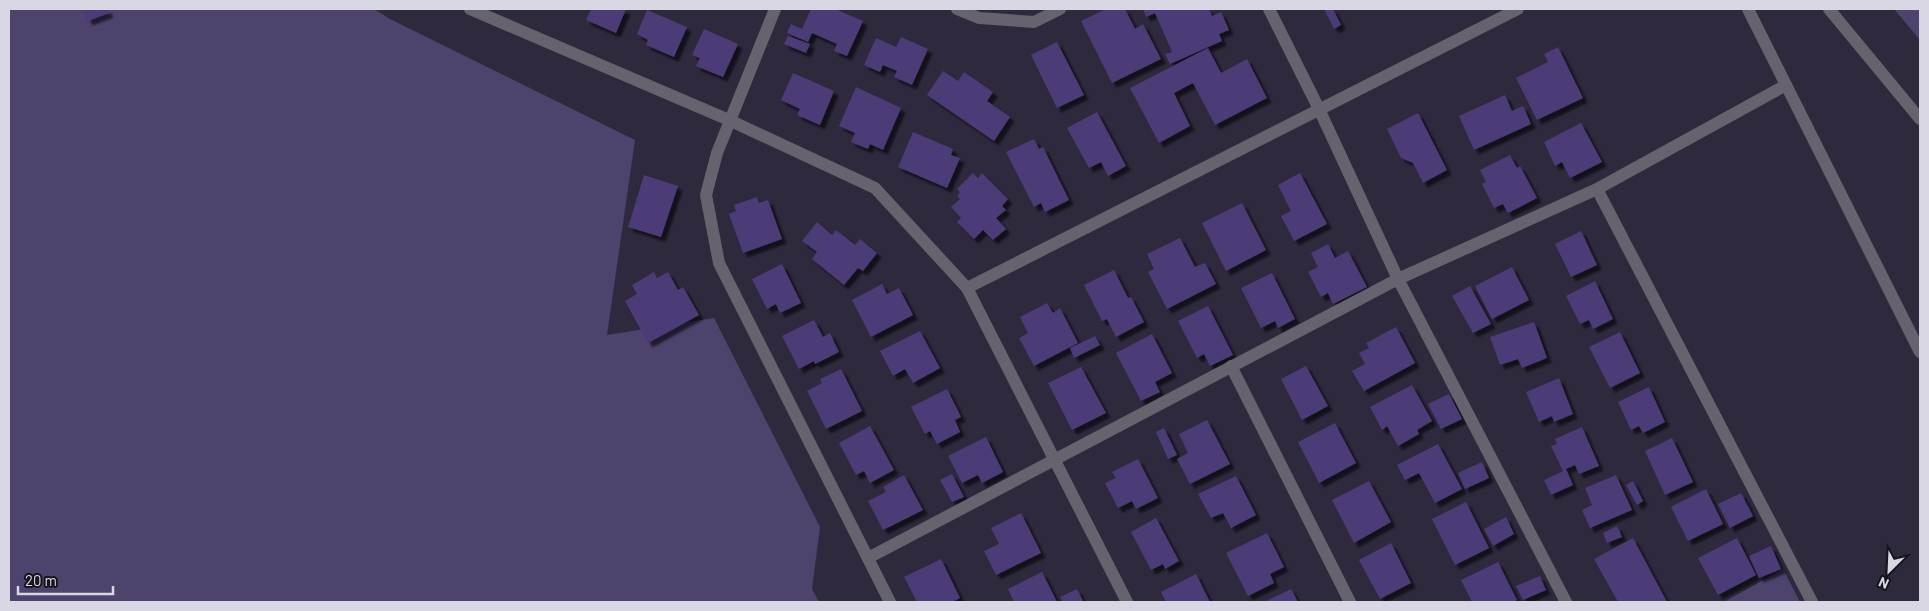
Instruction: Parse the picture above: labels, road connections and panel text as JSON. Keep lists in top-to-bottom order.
{
  "scale_bar": "20 m",
  "north": "bottom left"
}
